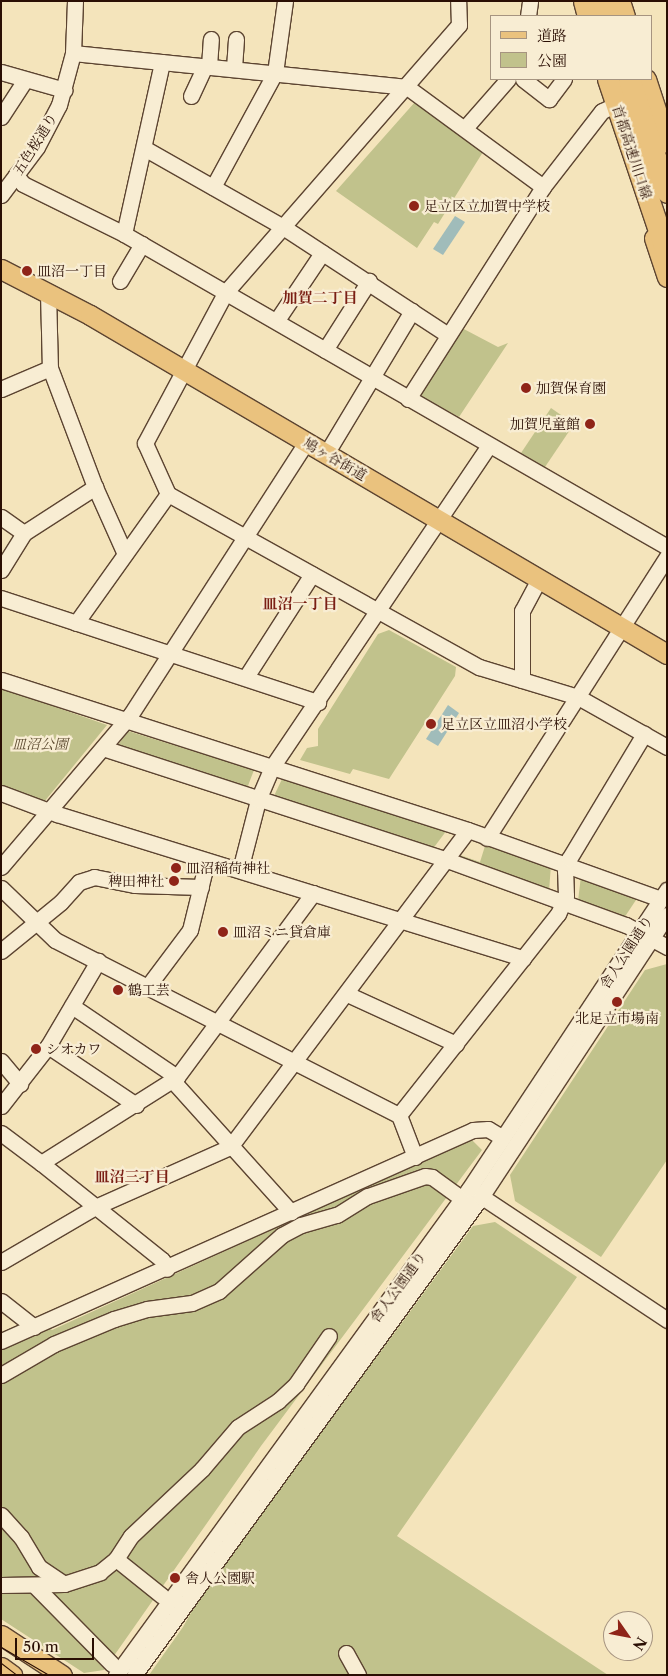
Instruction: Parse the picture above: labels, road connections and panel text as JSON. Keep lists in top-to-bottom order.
{
  "streets": {
    "highway": ["首都高速川口線"],
    "main road": ["鳩ヶ谷街道"],
    "street": ["五色桜通り", "舎人公園通り"]
  },
  "districts": ["加賀二丁目", "皿沼一丁目", "皿沼三丁目"],
  "parks": ["皿沼公園"],
  "places": [
    "足立区立加賀中学校",
    "皿沼一丁目",
    "加賀保育園",
    "加賀児童館",
    "足立区立皿沼小学校",
    "皿沼稲荷神社",
    "稗田神社",
    "皿沼ミニ貸倉庫",
    "鶴工芸",
    "北足立市場南",
    "シオカワ",
    "舎人公園駅"
  ],
  "legend": ["道路", "公園"],
  "scale_bar": "50 m",
  "north": "bottom right"
}
